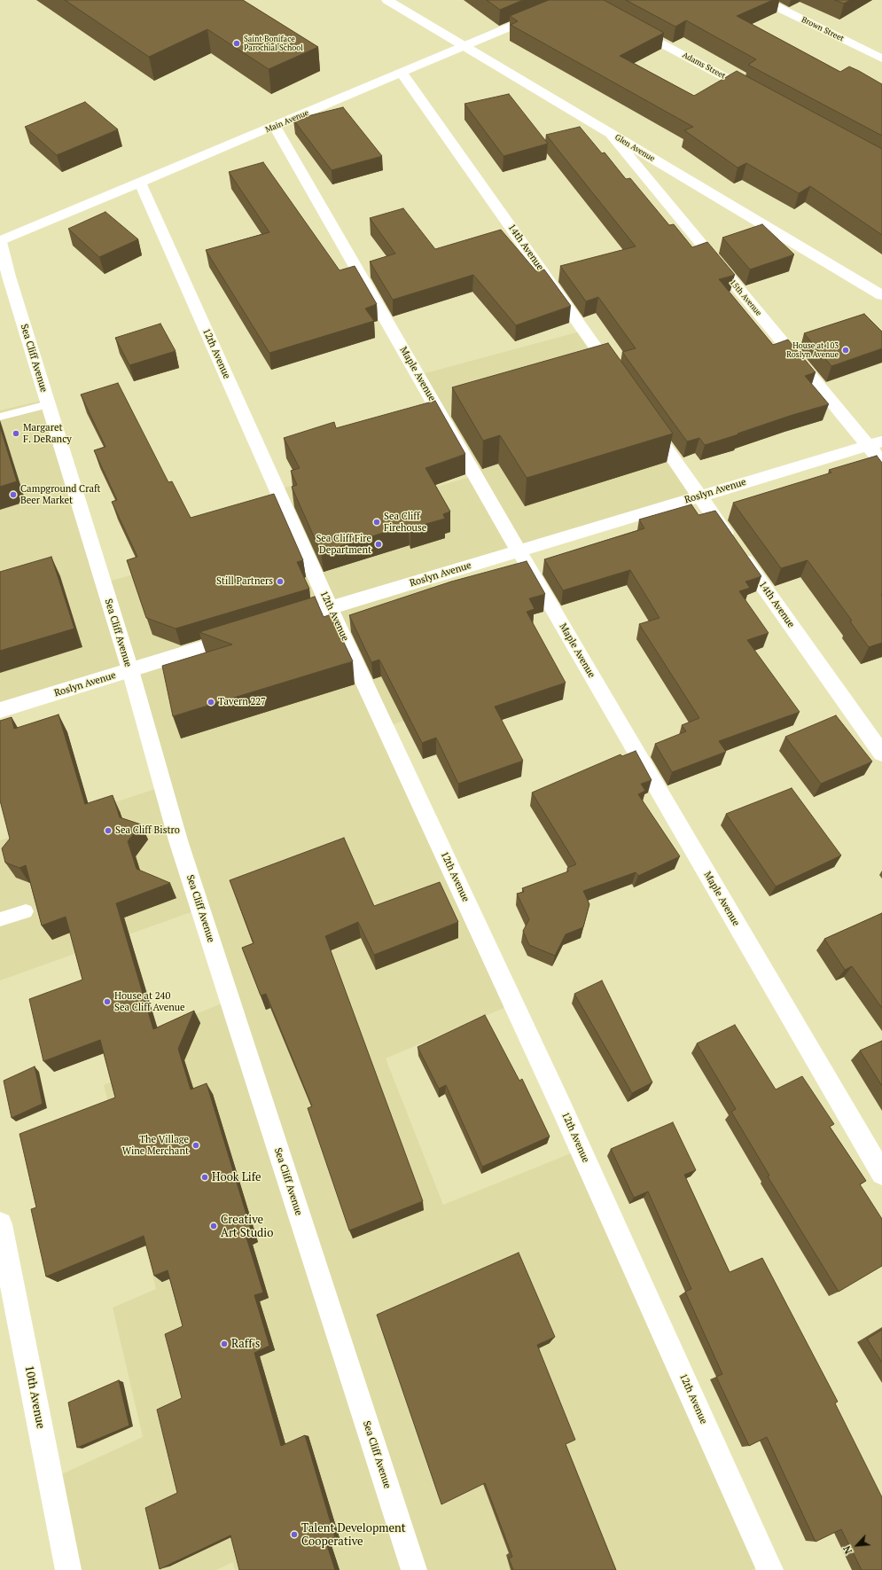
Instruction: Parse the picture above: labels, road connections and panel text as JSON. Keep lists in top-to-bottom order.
{
  "streets": {
    "street": [
      "Brown Street",
      "Adams Street",
      "Main Avenue",
      "Glen Avenue",
      "14th Avenue",
      "15th Avenue",
      "12th Avenue",
      "Sea Cliff Avenue",
      "Maple Avenue",
      "Roslyn Avenue",
      "10th Avenue"
    ]
  },
  "crossings": [
    ["Main Avenue", "Glen Avenue"],
    ["Main Avenue", "14th Avenue"],
    ["Main Avenue", "12th Avenue"],
    ["Main Avenue", "Sea Cliff Avenue"],
    ["Main Avenue", "Maple Avenue"],
    ["Glen Avenue", "15th Avenue"],
    ["14th Avenue", "Roslyn Avenue"],
    ["15th Avenue", "Roslyn Avenue"],
    ["12th Avenue", "Roslyn Avenue"],
    ["Sea Cliff Avenue", "Roslyn Avenue"],
    ["Maple Avenue", "Roslyn Avenue"]
  ],
  "places": [
    "Saint Boniface Parochial School",
    "House at 103 Roslyn Avenue",
    "Margaret F. DeRancy",
    "Campground Craft Beer Market",
    "Sea Cliff Firehouse",
    "Sea Cliff Fire Department",
    "Still Partners",
    "Tavern 227",
    "Sea Cliff Bistro",
    "House at 240 Sea Cliff Avenue",
    "The Village Wine Merchant",
    "Hook Life",
    "Creative Art Studio",
    "Raff's",
    "Talent Development Cooperative"
  ],
  "north": "bottom left"
}
